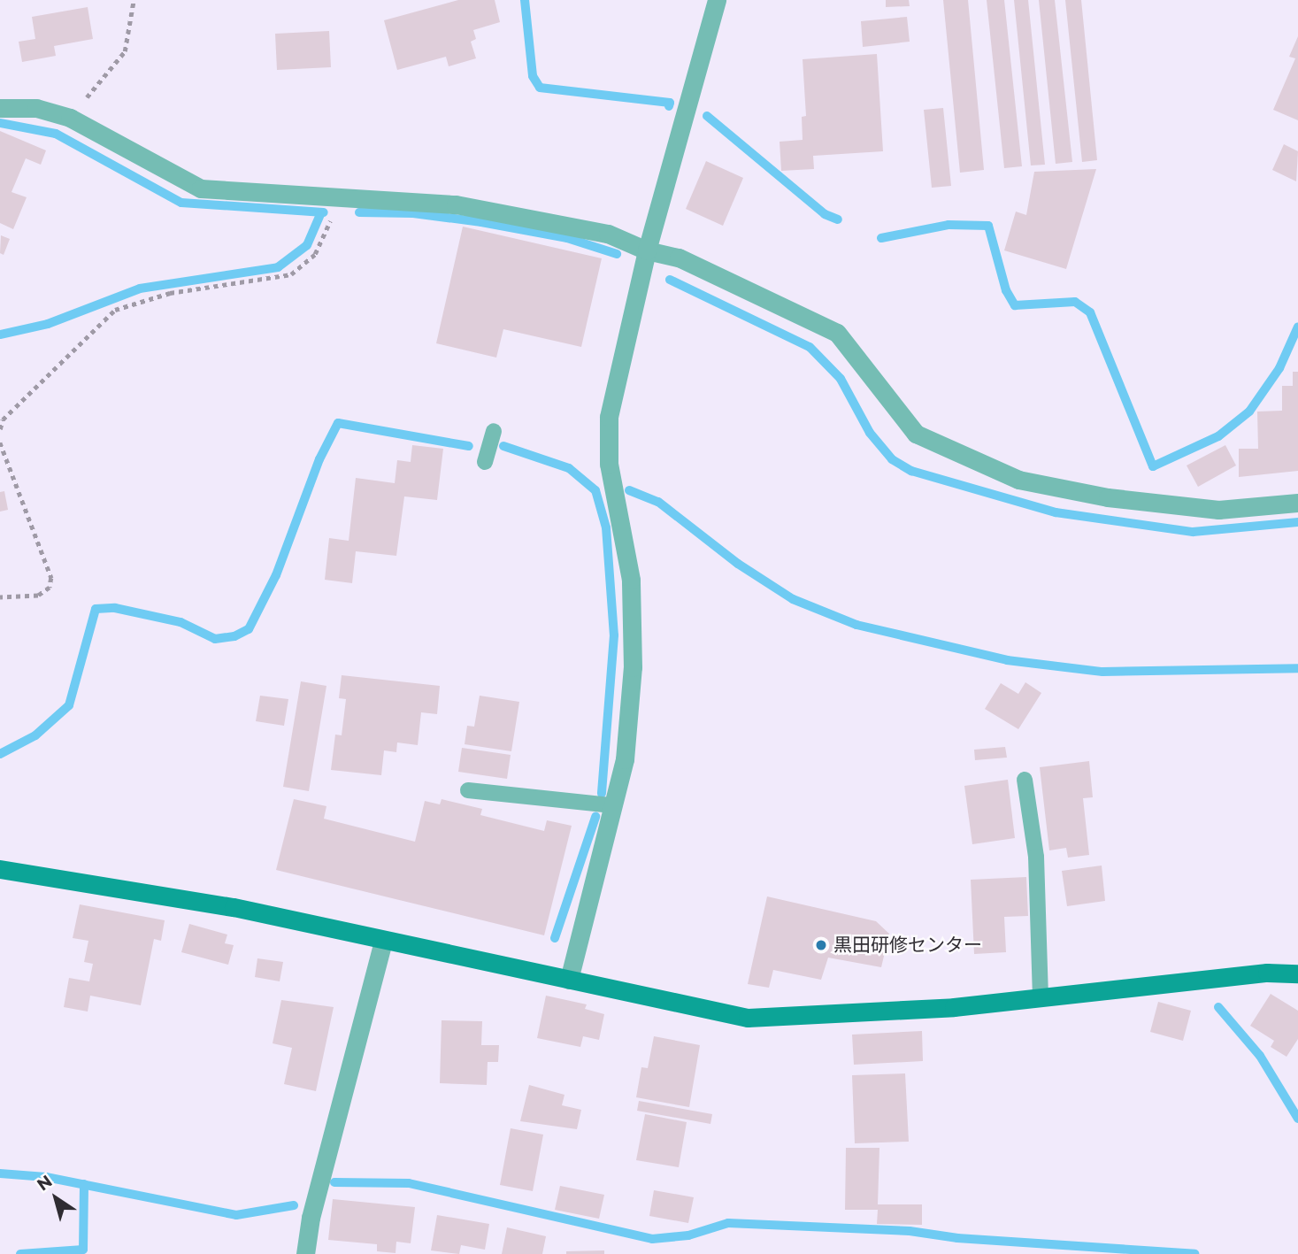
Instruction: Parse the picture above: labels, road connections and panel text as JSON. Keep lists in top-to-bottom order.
{
  "places": ["黒田研修センター"],
  "north": "top left"
}
